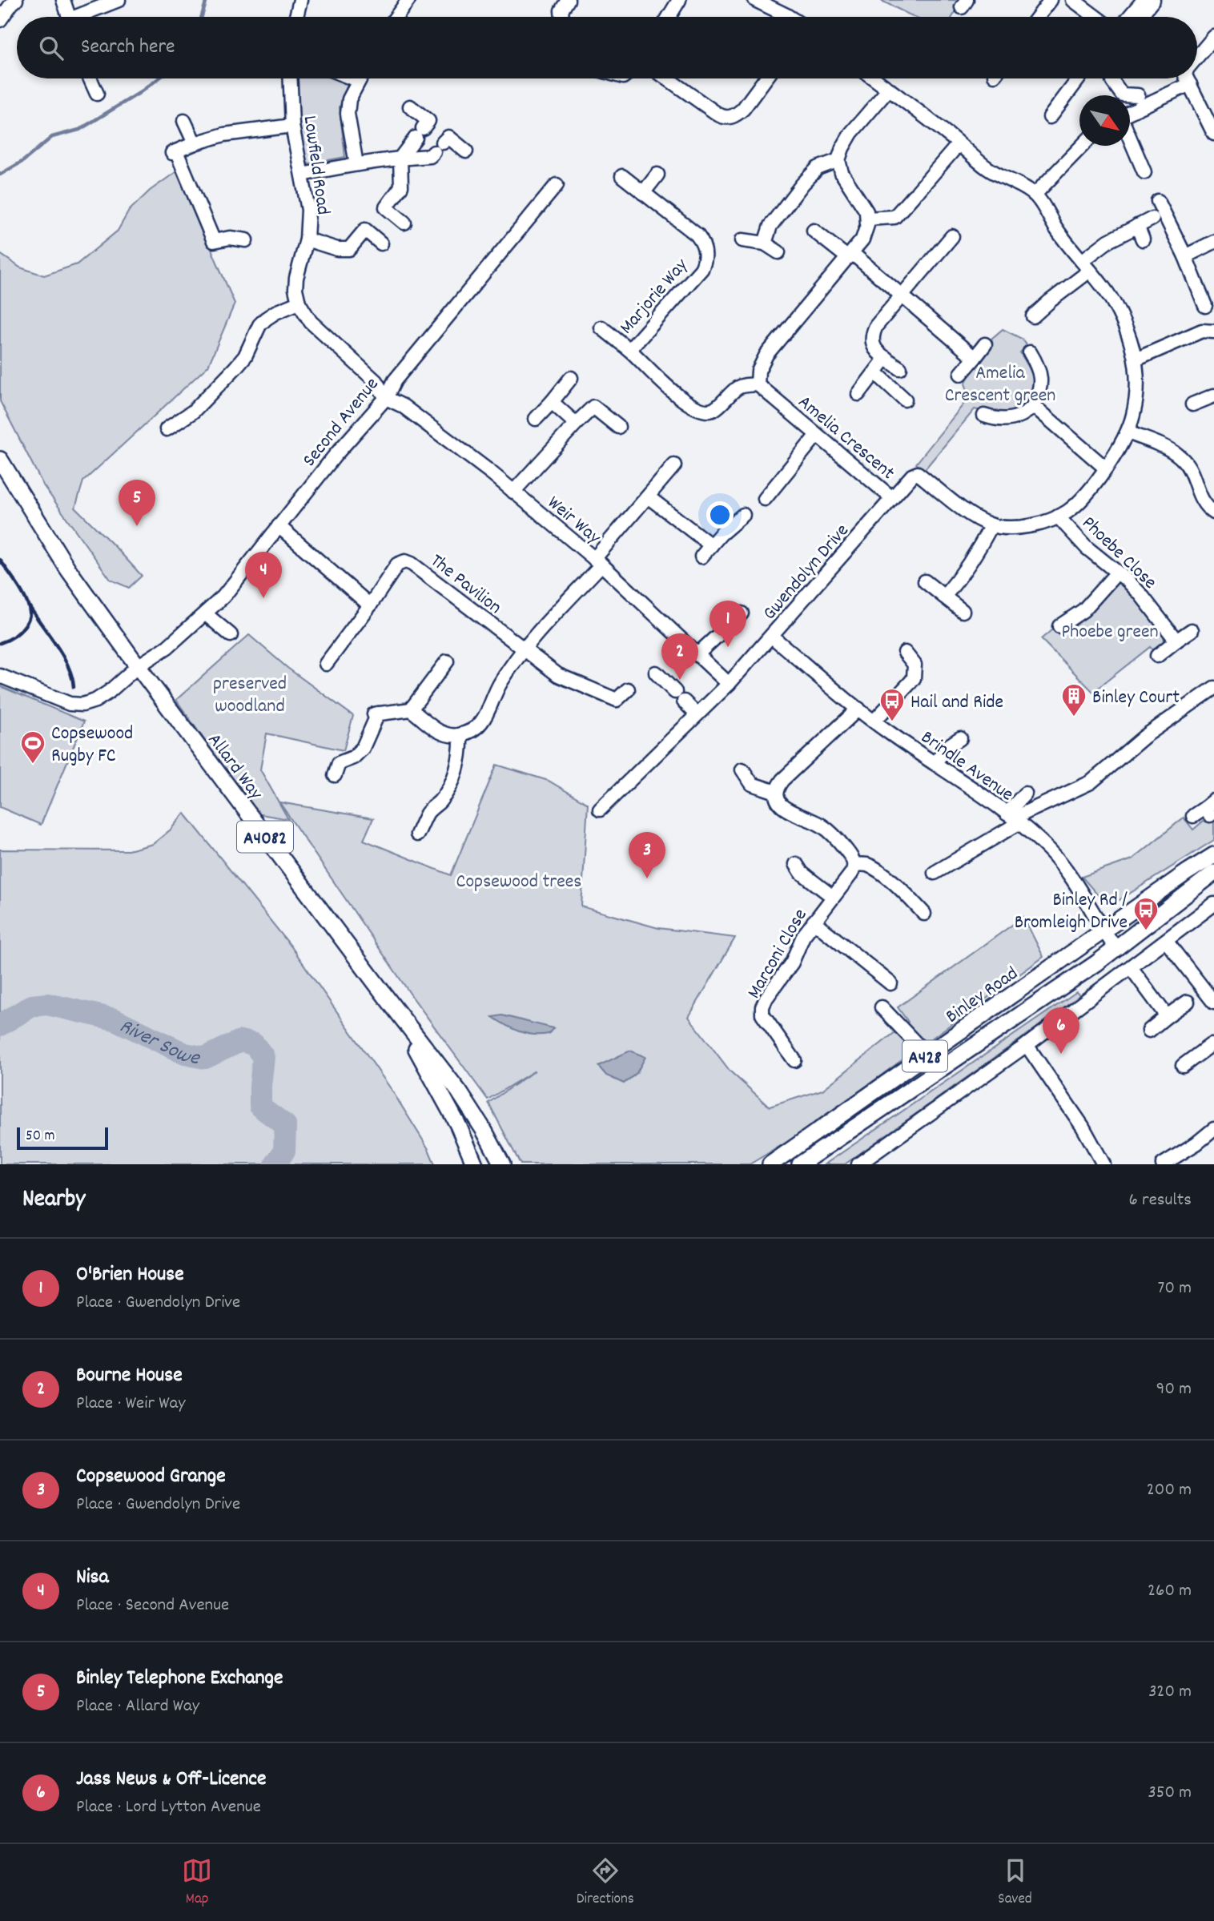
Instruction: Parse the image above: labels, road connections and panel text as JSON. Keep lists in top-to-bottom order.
{
  "streets": {
    "main road": [
      "Allard Way",
      "A4082",
      "Binley Road",
      "A428"
    ],
    "street": [
      "Lowfield Road",
      "Marjorie Way",
      "Second Avenue",
      "Amelia Crescent",
      "Weir Way",
      "Phoebe Close",
      "Gwendolyn Drive",
      "The Pavilion",
      "Brindle Avenue",
      "Marconi Close"
    ]
  },
  "crossings": [
    ["Marjorie Way", "Amelia Crescent"],
    ["Second Avenue", "Weir Way"],
    ["Second Avenue", "Allard Way"],
    ["Amelia Crescent", "Phoebe Close"],
    ["Amelia Crescent", "Gwendolyn Drive"],
    ["Weir Way", "Gwendolyn Drive"],
    ["Gwendolyn Drive", "Brindle Avenue"],
    ["Brindle Avenue", "Binley Road"],
    ["Brindle Avenue", "A428"],
    ["Binley Road", "A428"]
  ],
  "water": ["River Sowe"],
  "parks": [
    "Amelia Crescent green",
    "Phoebe green",
    "preserved woodland",
    "Copsewood trees"
  ],
  "places": {
    "building": ["Binley Court"],
    "bus stop": ["Hail and Ride", "Binley Rd / Bromleigh Drive"],
    "sports": ["Copsewood Rugby FC"]
  },
  "scale_bar": "50 m",
  "north": "bottom right",
  "page": {
    "search": "Search here",
    "pins": [
      "5",
      "4",
      "1",
      "2",
      "3",
      "6"
    ],
    "scale": "50 m",
    "heading": ["Nearby", "6 results"],
    "list": [
      {
        "mark": "1",
        "name": "O'Brien House",
        "note": "Place · Gwendolyn Drive",
        "value": "70 m"
      },
      {
        "mark": "2",
        "name": "Bourne House",
        "note": "Place · Weir Way",
        "value": "90 m"
      },
      {
        "mark": "3",
        "name": "Copsewood Grange",
        "note": "Place · Gwendolyn Drive",
        "value": "200 m"
      },
      {
        "mark": "4",
        "name": "Nisa",
        "note": "Place · Second Avenue",
        "value": "260 m"
      },
      {
        "mark": "5",
        "name": "Binley Telephone Exchange",
        "note": "Place · Allard Way",
        "value": "320 m"
      },
      {
        "mark": "6",
        "name": "Jass News & Off-Licence",
        "note": "Place · Lord Lytton Avenue",
        "value": "350 m"
      }
    ],
    "nav": ["Map", "Directions", "Saved"]
  }
}
